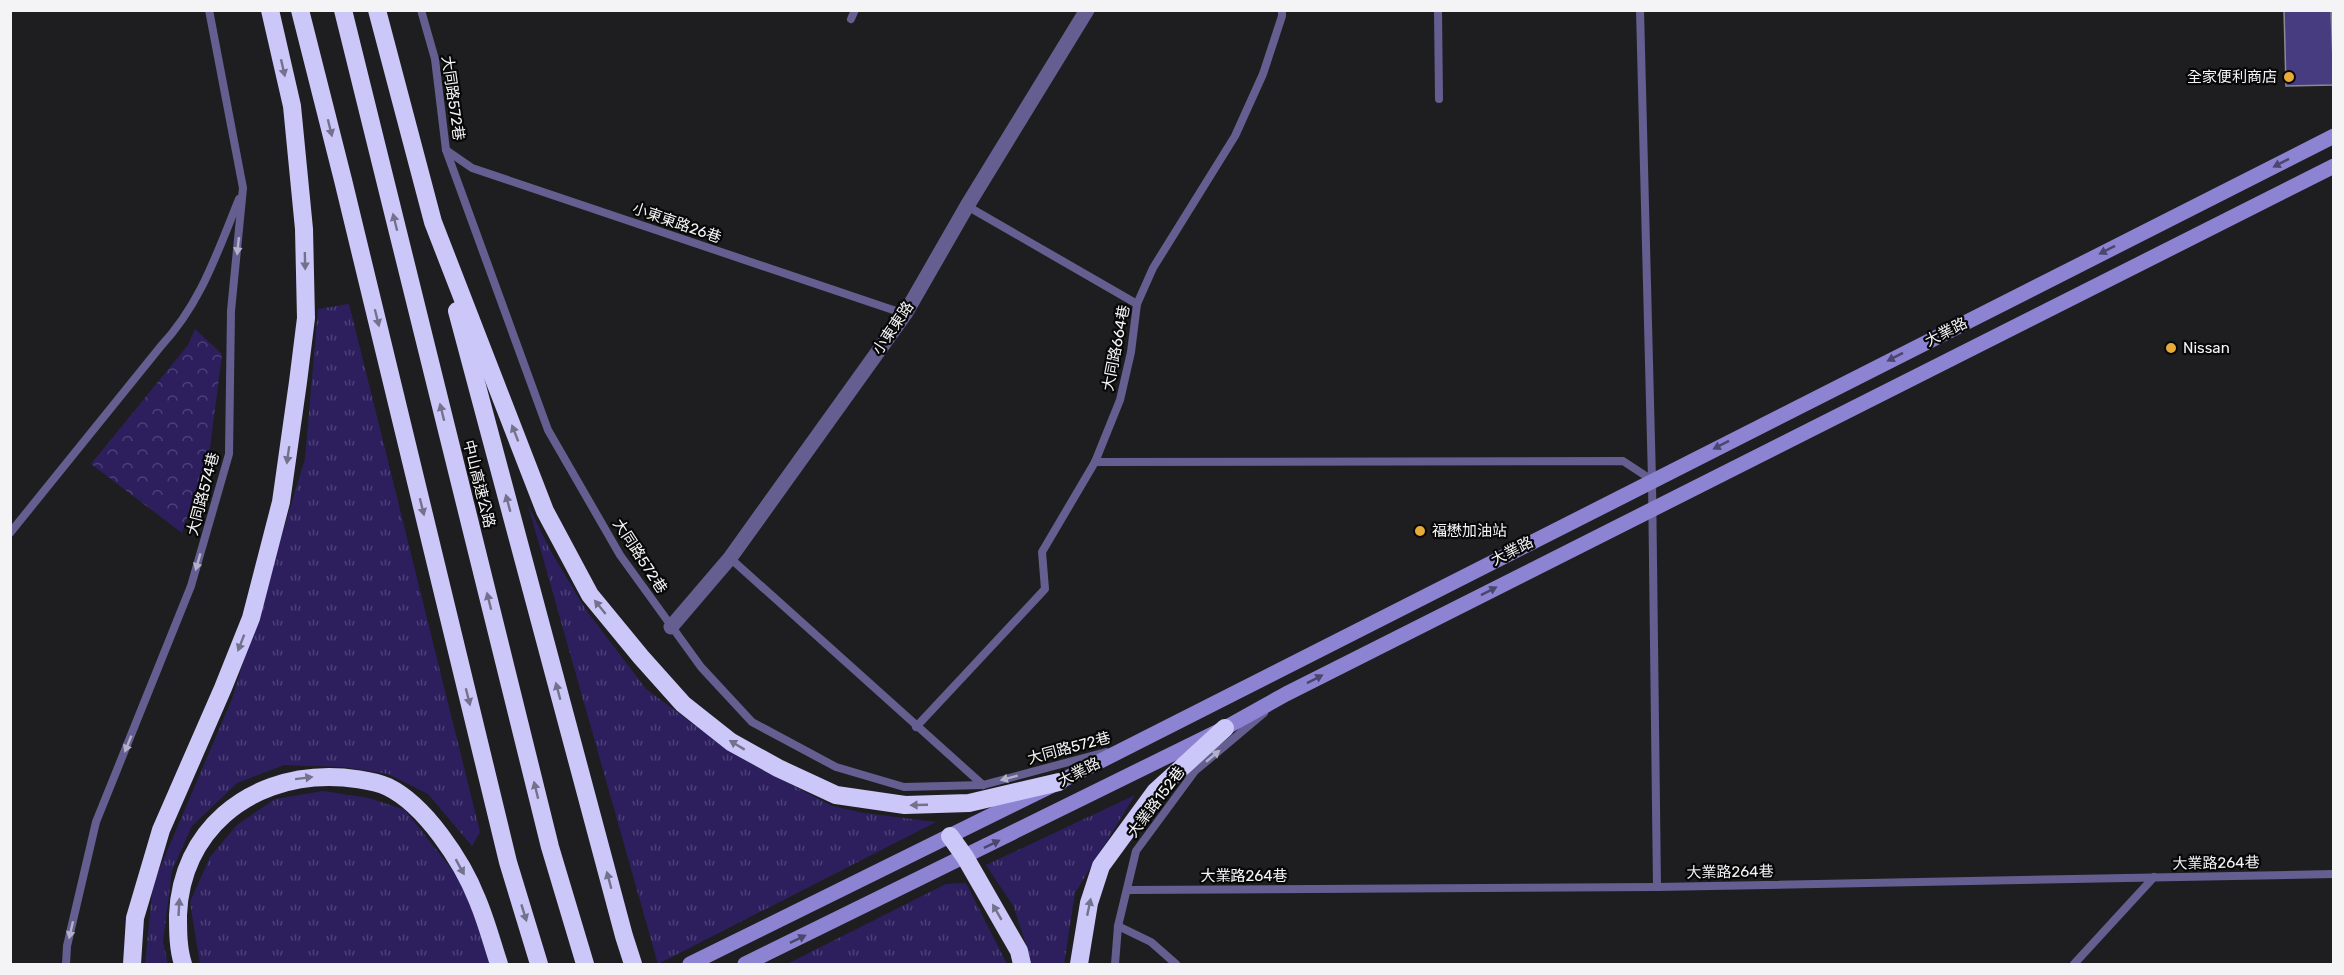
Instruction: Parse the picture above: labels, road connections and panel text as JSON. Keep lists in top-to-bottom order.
{
  "streets": {
    "highway": ["中山高速公路"],
    "main road": ["大業路"],
    "street": ["小東東路"],
    "lane": [
      "大同路572巷",
      "小東東路26巷",
      "大同路664巷",
      "大同路574巷",
      "大業路152巷",
      "大業路264巷"
    ]
  },
  "crossings": [
    ["大同路572巷", "小東東路26巷"],
    ["大同路572巷", "小東東路"],
    ["大同路572巷", "大業路"],
    ["小東東路26巷", "小東東路"],
    ["大業路", "大業路152巷"],
    ["大業路152巷", "大業路264巷"]
  ],
  "one_way": ["大同路574巷", "大業路152巷"],
  "places": ["全家便利商店", "Nissan", "福懋加油站"]
}
